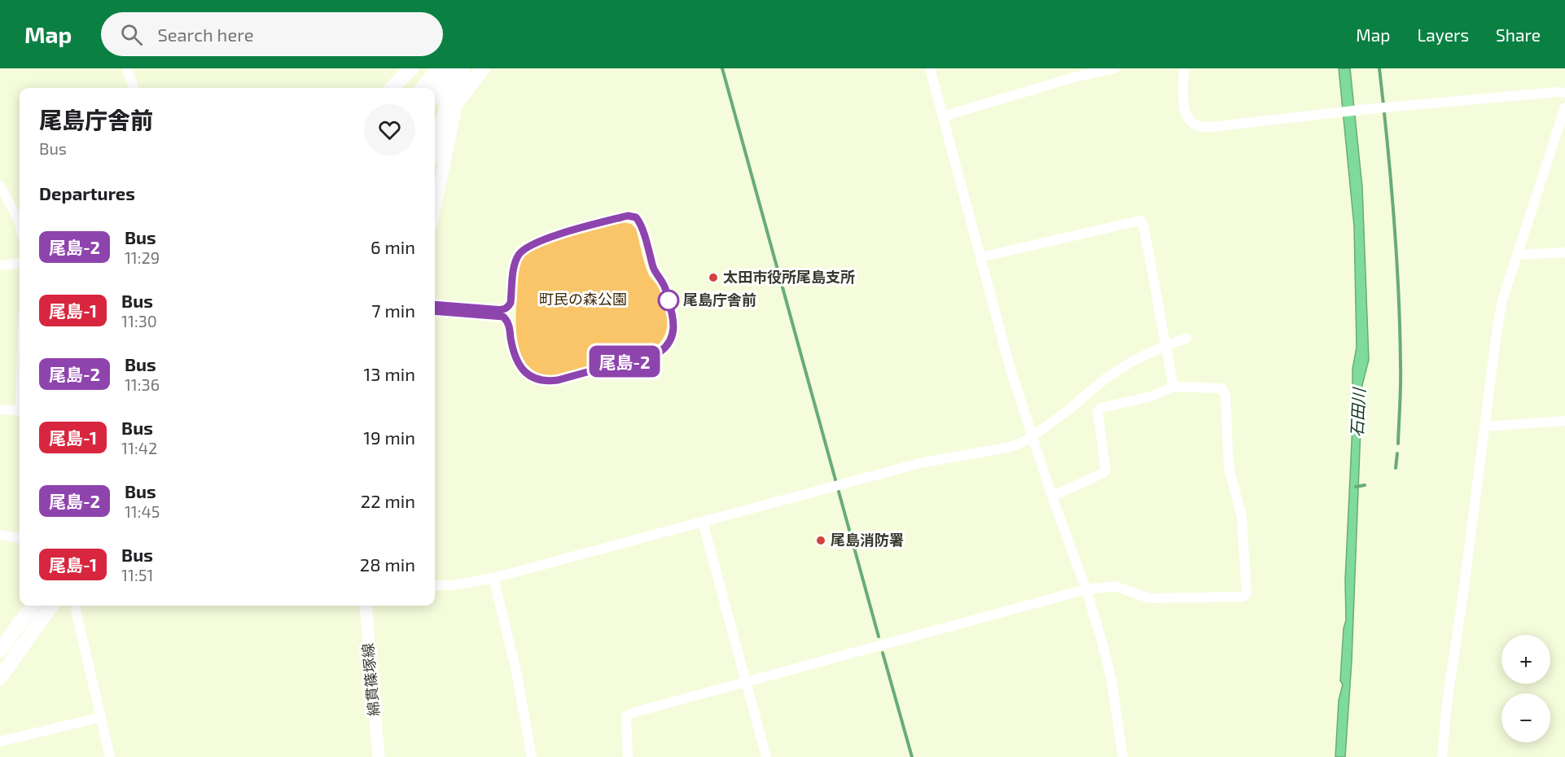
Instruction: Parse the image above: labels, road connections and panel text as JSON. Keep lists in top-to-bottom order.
{
  "streets": {
    "main road": ["綿貫篠塚線"]
  },
  "water": ["石田川"],
  "parks": ["町民の森公園"],
  "places": ["太田市役所尾島支所", "尾島庁舎前", "尾島消防署"],
  "lines": ["bus line 尾島-2"],
  "page": {
    "header": "Map",
    "search": "Search here",
    "nav": ["Map", "Layers", "Share"],
    "on_map": "尾島-2",
    "heading": [
      ["尾島庁舎前", "Bus"],
      "Departures"
    ],
    "list": [
      {
        "mark": "尾島-2",
        "name": "Bus",
        "note": "11:29",
        "value": "6 min"
      },
      {
        "mark": "尾島-1",
        "name": "Bus",
        "note": "11:30",
        "value": "7 min"
      },
      {
        "mark": "尾島-2",
        "name": "Bus",
        "note": "11:36",
        "value": "13 min"
      },
      {
        "mark": "尾島-1",
        "name": "Bus",
        "note": "11:42",
        "value": "19 min"
      },
      {
        "mark": "尾島-2",
        "name": "Bus",
        "note": "11:45",
        "value": "22 min"
      },
      {
        "mark": "尾島-1",
        "name": "Bus",
        "note": "11:51",
        "value": "28 min"
      }
    ],
    "map_buttons": ["+", "−"]
  }
}
